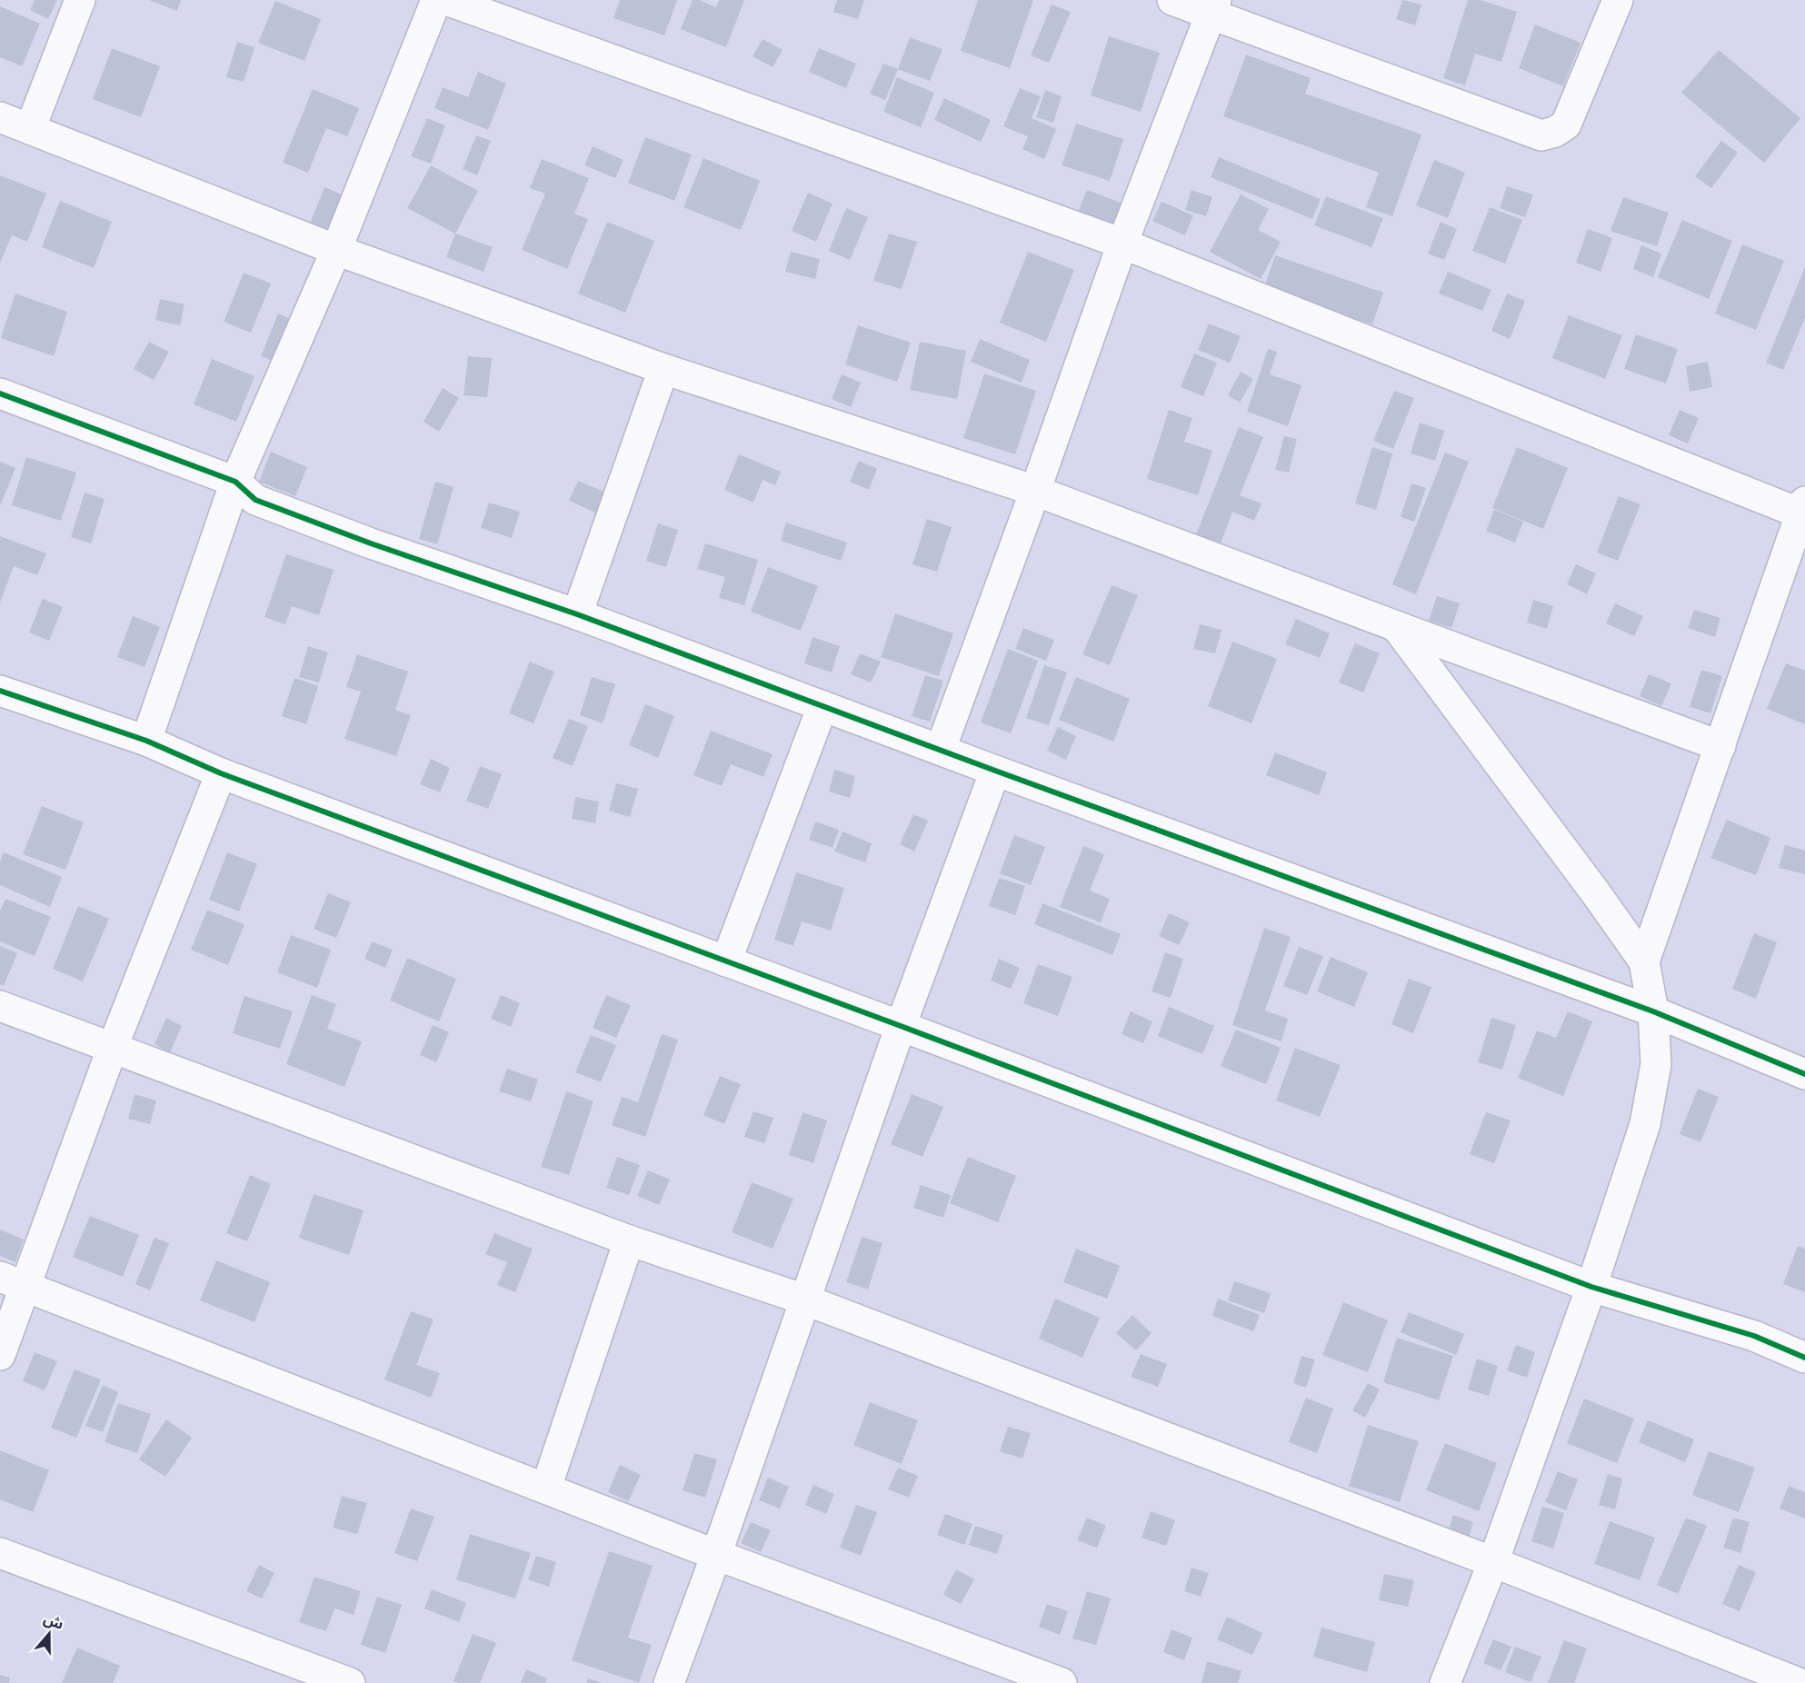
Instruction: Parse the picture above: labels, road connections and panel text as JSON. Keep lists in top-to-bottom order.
{
  "north": "top"
}
